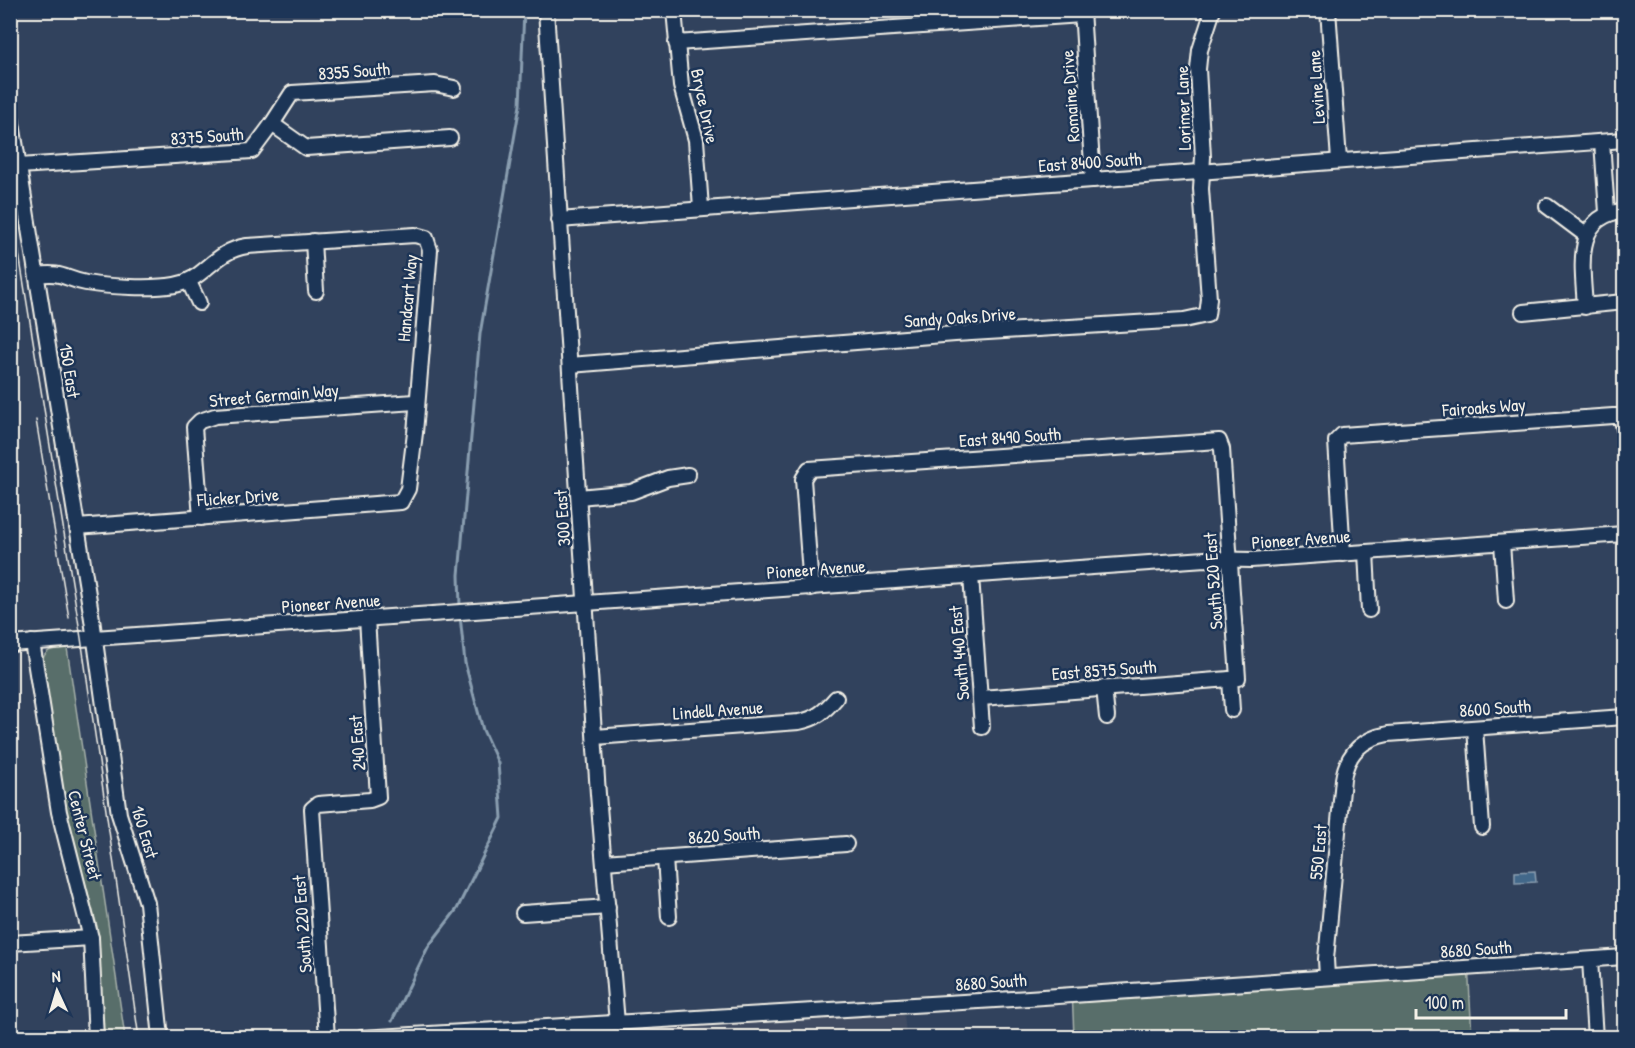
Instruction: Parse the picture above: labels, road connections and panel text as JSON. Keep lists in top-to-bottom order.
{
  "streets": {
    "street": [
      "8355 South",
      "Levine Lane",
      "Romaine Drive",
      "Bryce Drive",
      "Lorimer Lane",
      "8375 South",
      "East 8400 South",
      "Handcart Way",
      "Sandy Oaks Drive",
      "150 East",
      "Street Germain Way",
      "Fairoaks Way",
      "East 8490 South",
      "Flicker Drive",
      "300 East",
      "Pioneer Avenue",
      "South 520 East",
      "South 440 East",
      "East 8575 South",
      "8600 South",
      "Lindell Avenue",
      "240 East",
      "160 East",
      "Center Street",
      "8620 South",
      "550 East",
      "South 220 East",
      "8680 South"
    ]
  },
  "crossings": [
    ["8355 South", "8375 South"],
    ["Levine Lane", "East 8400 South"],
    ["Romaine Drive", "East 8400 South"],
    ["Bryce Drive", "East 8400 South"],
    ["Lorimer Lane", "East 8400 South"],
    ["Lorimer Lane", "Sandy Oaks Drive"],
    ["8375 South", "150 East"],
    ["East 8400 South", "Sandy Oaks Drive"],
    ["East 8400 South", "300 East"],
    ["Handcart Way", "Street Germain Way"],
    ["Handcart Way", "Flicker Drive"],
    ["Sandy Oaks Drive", "300 East"],
    ["150 East", "Flicker Drive"],
    ["150 East", "Pioneer Avenue"],
    ["150 East", "160 East"],
    ["Street Germain Way", "Flicker Drive"],
    ["Fairoaks Way", "Pioneer Avenue"],
    ["East 8490 South", "Pioneer Avenue"],
    ["East 8490 South", "South 520 East"],
    ["300 East", "Pioneer Avenue"],
    ["300 East", "Lindell Avenue"],
    ["300 East", "8620 South"],
    ["300 East", "8680 South"],
    ["Pioneer Avenue", "South 520 East"],
    ["Pioneer Avenue", "South 440 East"],
    ["Pioneer Avenue", "240 East"],
    ["Pioneer Avenue", "160 East"],
    ["Pioneer Avenue", "Center Street"],
    ["South 520 East", "East 8575 South"],
    ["South 440 East", "East 8575 South"],
    ["8600 South", "550 East"],
    ["240 East", "South 220 East"],
    ["550 East", "8680 South"]
  ],
  "scale_bar": "100 m",
  "north": "top"
}
